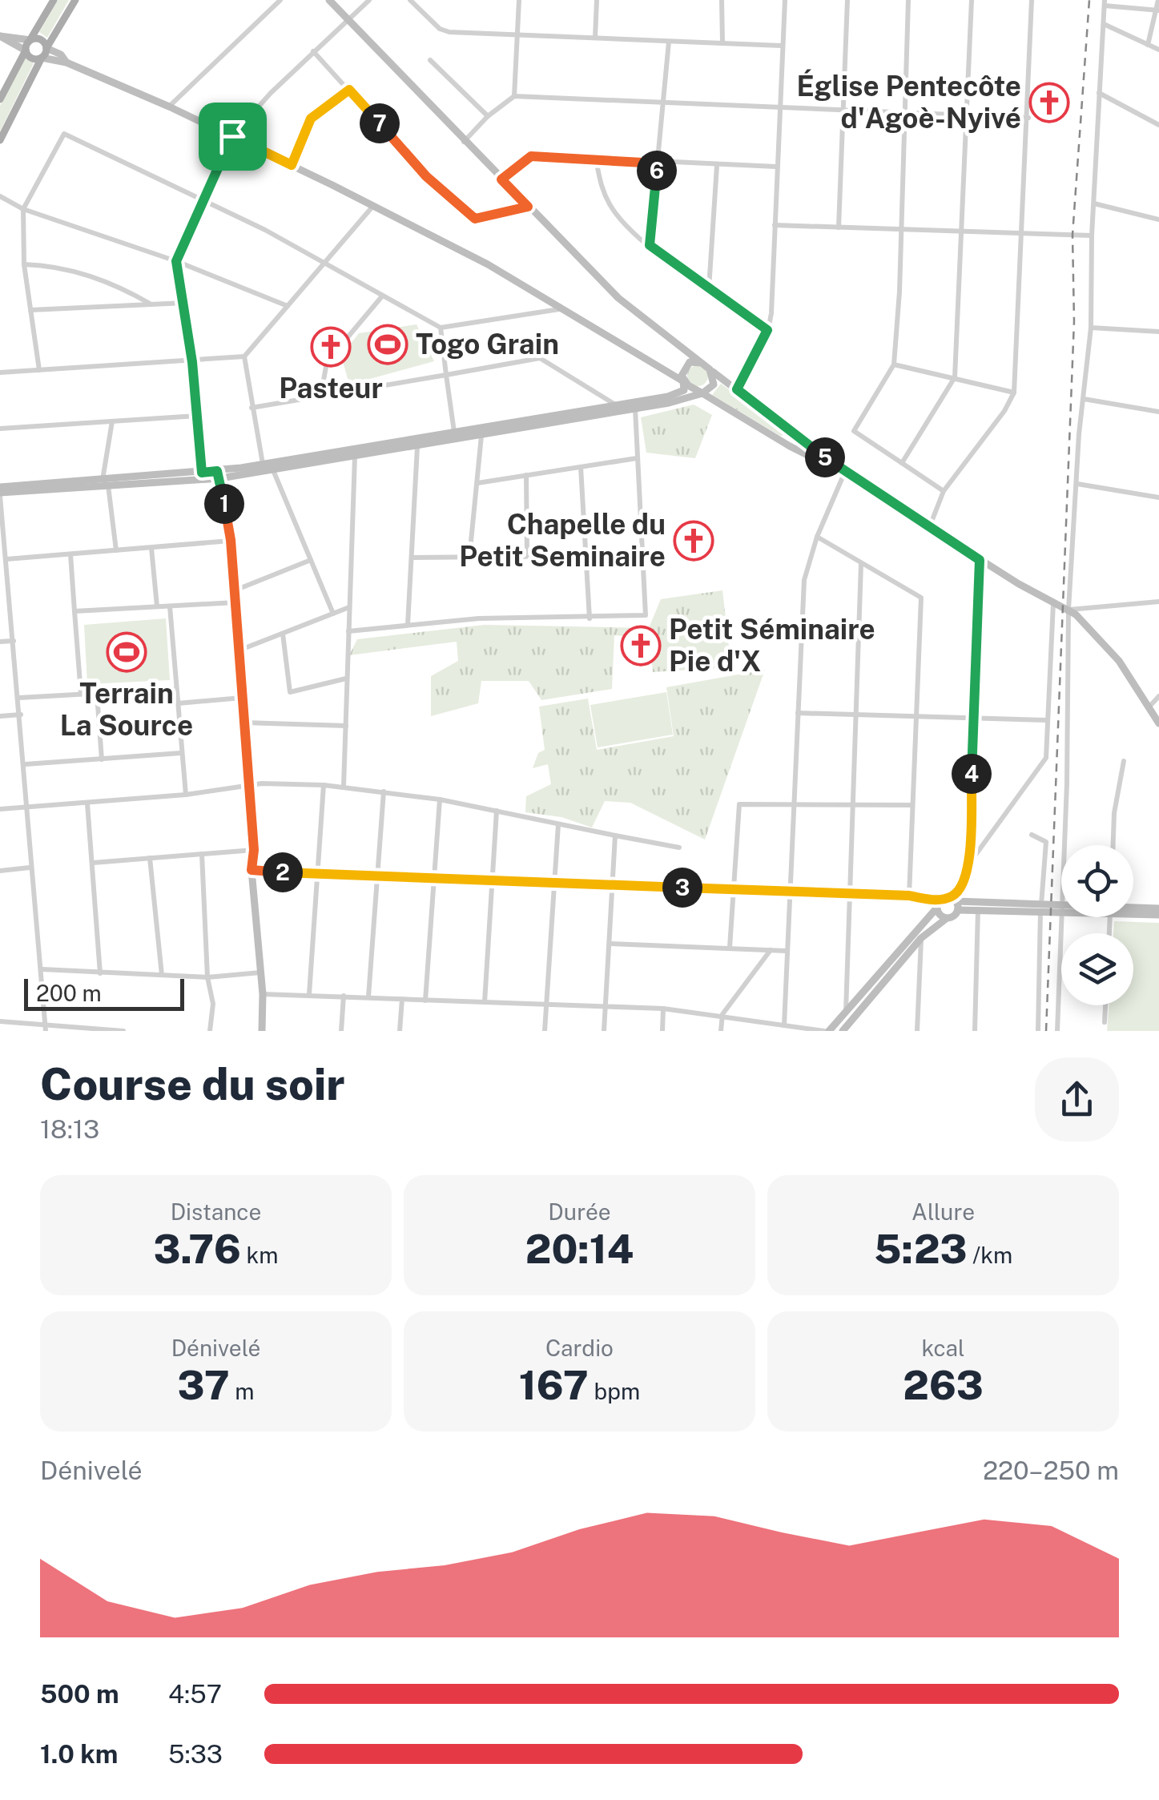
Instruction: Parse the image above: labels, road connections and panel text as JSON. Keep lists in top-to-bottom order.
{
  "places": {
    "church": [
      "Église Pentecôte d'Agoè-Nyivé",
      "Pasteur",
      "Chapelle du Petit Seminaire",
      "Petit Séminaire Pie d'X"
    ],
    "sports": ["Togo Grain", "Terrain La Source"]
  },
  "scale_bar": "200 m",
  "page": {
    "pins": [
      "7",
      "6",
      "5",
      "1",
      "4",
      "2",
      "3"
    ],
    "scale": "200 m",
    "heading": ["Course du soir", "18:13"],
    "stats": [
      ["Distance", "3.76 km"],
      ["Durée", "20:14"],
      ["Allure", "5:23 /km"],
      ["Dénivelé", "37 m"],
      ["Cardio", "167 bpm"],
      ["kcal", "263"]
    ],
    "chart": ["Dénivelé", "220–250 m"],
    "list": [
      {
        "name": "500 m",
        "note": "4:57"
      },
      {
        "name": "1.0 km",
        "note": "5:33"
      }
    ]
  }
}
